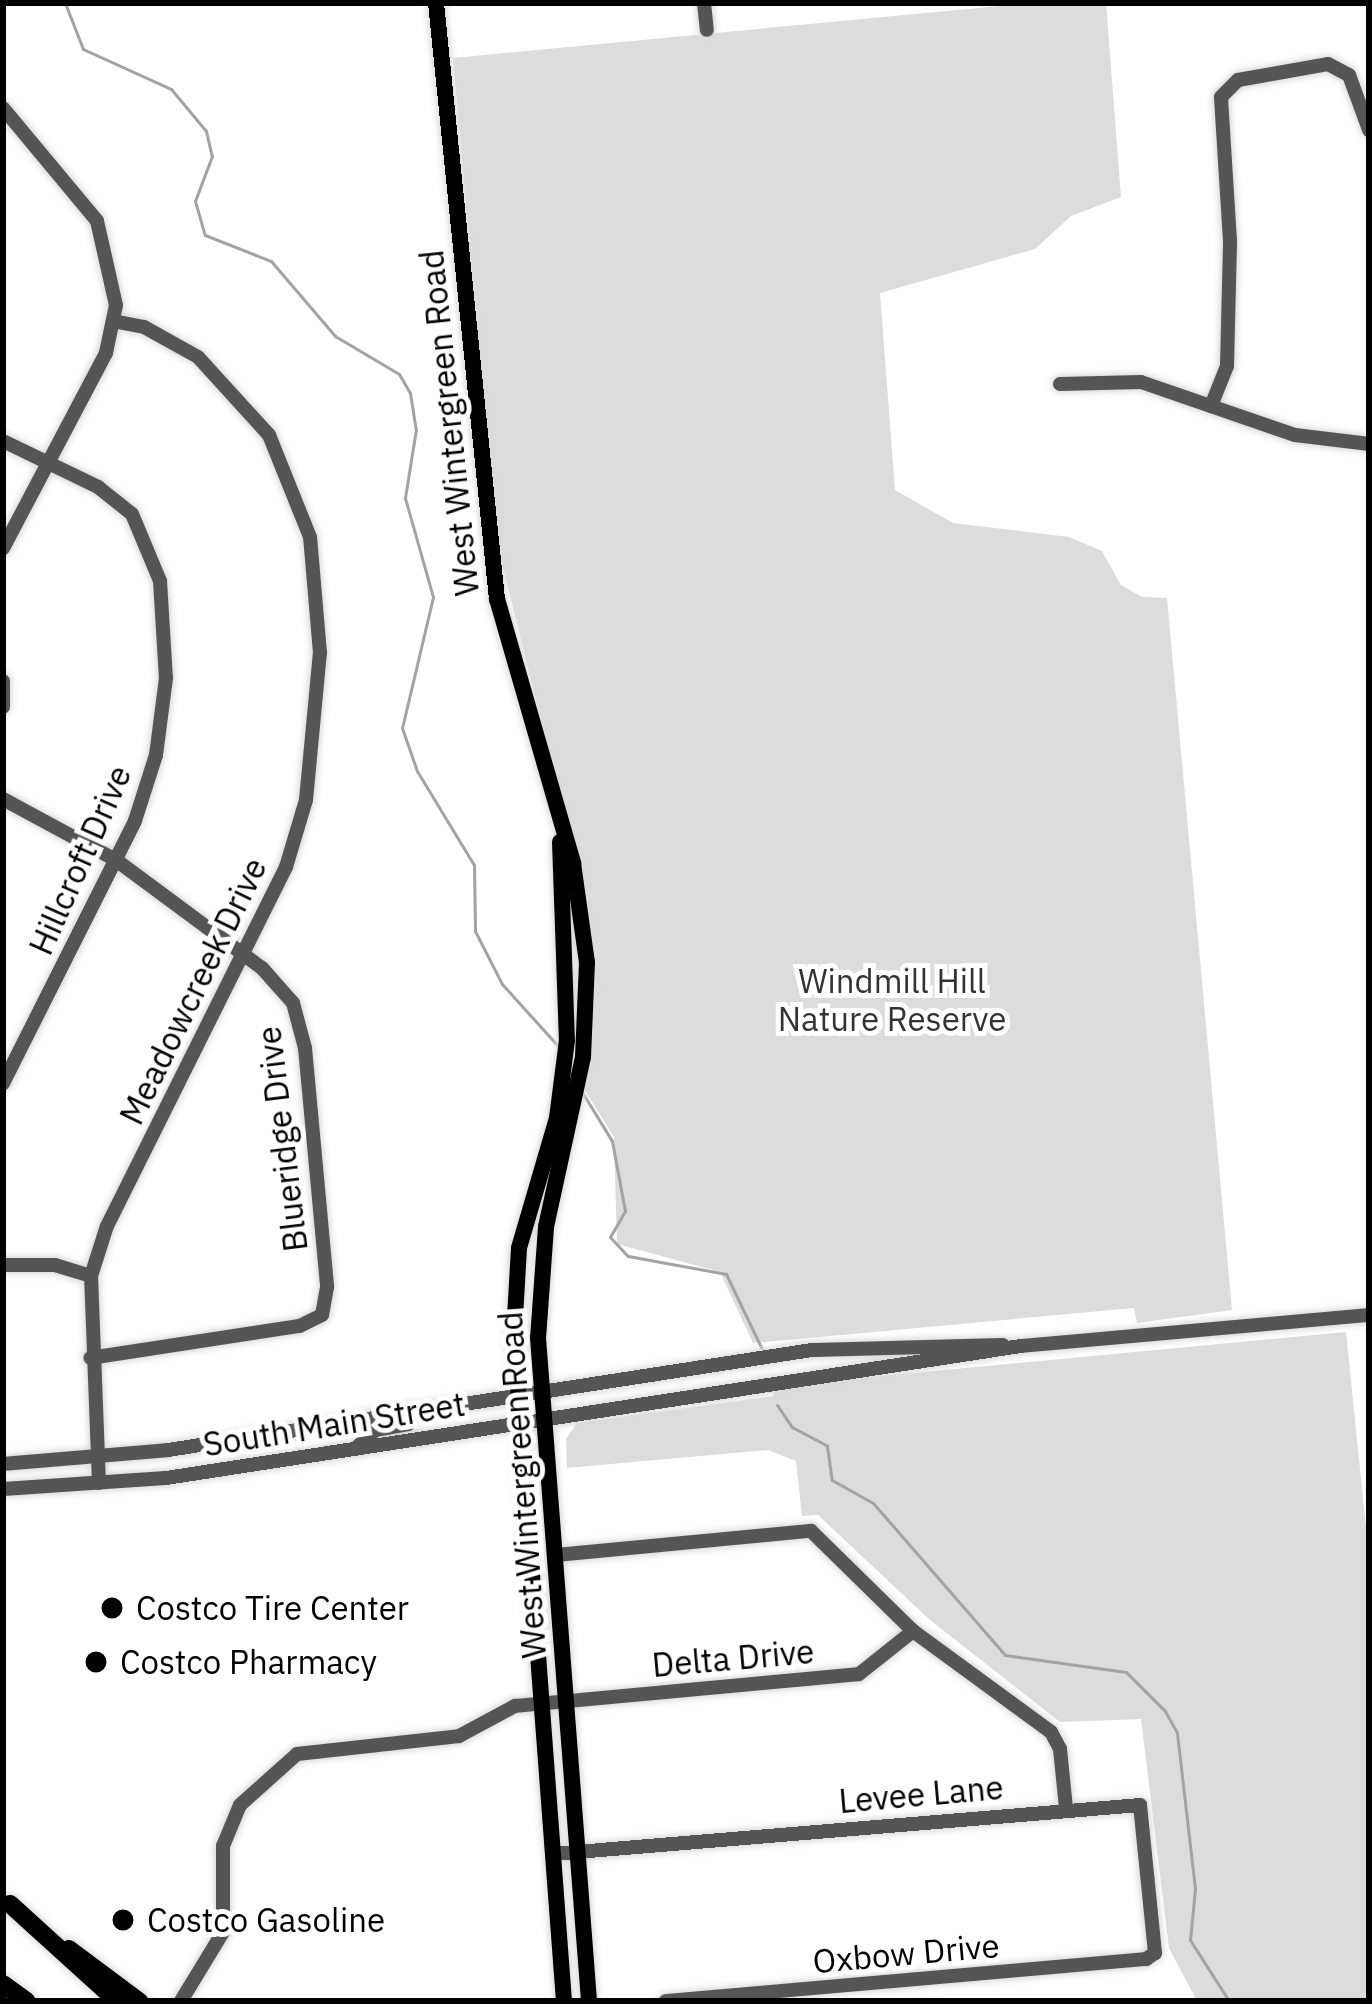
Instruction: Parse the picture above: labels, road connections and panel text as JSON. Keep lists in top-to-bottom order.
{
  "streets": {
    "main road": ["West Wintergreen Road"],
    "street": [
      "Hillcroft Drive",
      "Meadowcreek Drive",
      "Blueridge Drive",
      "South Main Street",
      "Delta Drive",
      "Levee Lane",
      "Oxbow Drive"
    ]
  },
  "crossings": [
    ["West Wintergreen Road", "South Main Street"],
    ["West Wintergreen Road", "Delta Drive"],
    ["West Wintergreen Road", "Levee Lane"],
    ["Hillcroft Drive", "Blueridge Drive"],
    ["Meadowcreek Drive", "Blueridge Drive"],
    ["Meadowcreek Drive", "South Main Street"],
    ["Levee Lane", "Oxbow Drive"]
  ],
  "parks": ["Windmill Hill Nature Reserve"],
  "places": ["Costco Tire Center", "Costco Pharmacy", "Costco Gasoline"]
}
